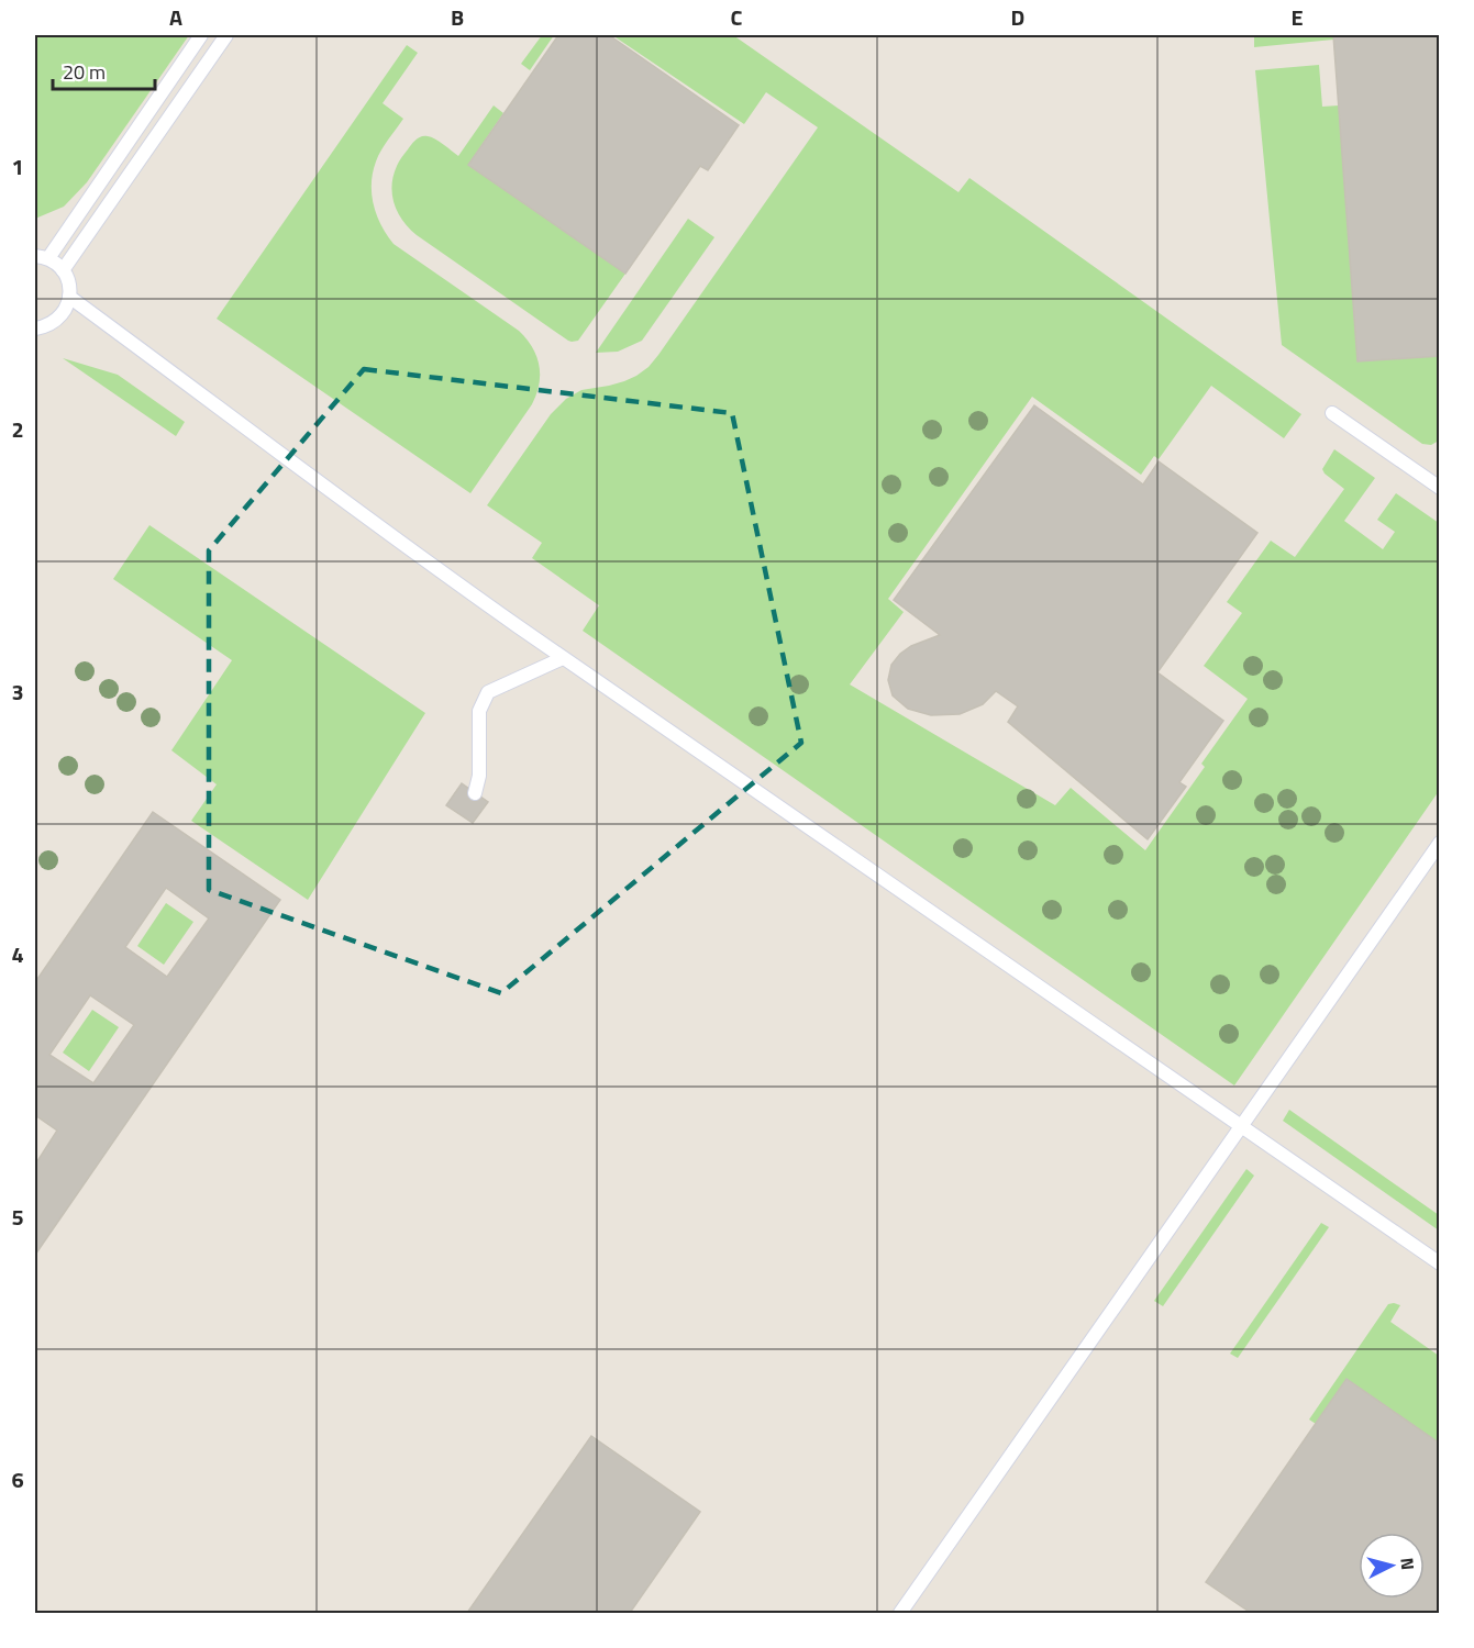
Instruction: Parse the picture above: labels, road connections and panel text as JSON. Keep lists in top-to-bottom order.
{
  "scale_bar": "20 m",
  "north": "right",
  "grid": {
    "columns": [
      "A",
      "B",
      "C",
      "D",
      "E"
    ],
    "rows": [
      "1",
      "2",
      "3",
      "4",
      "5",
      "6"
    ]
  }
}
